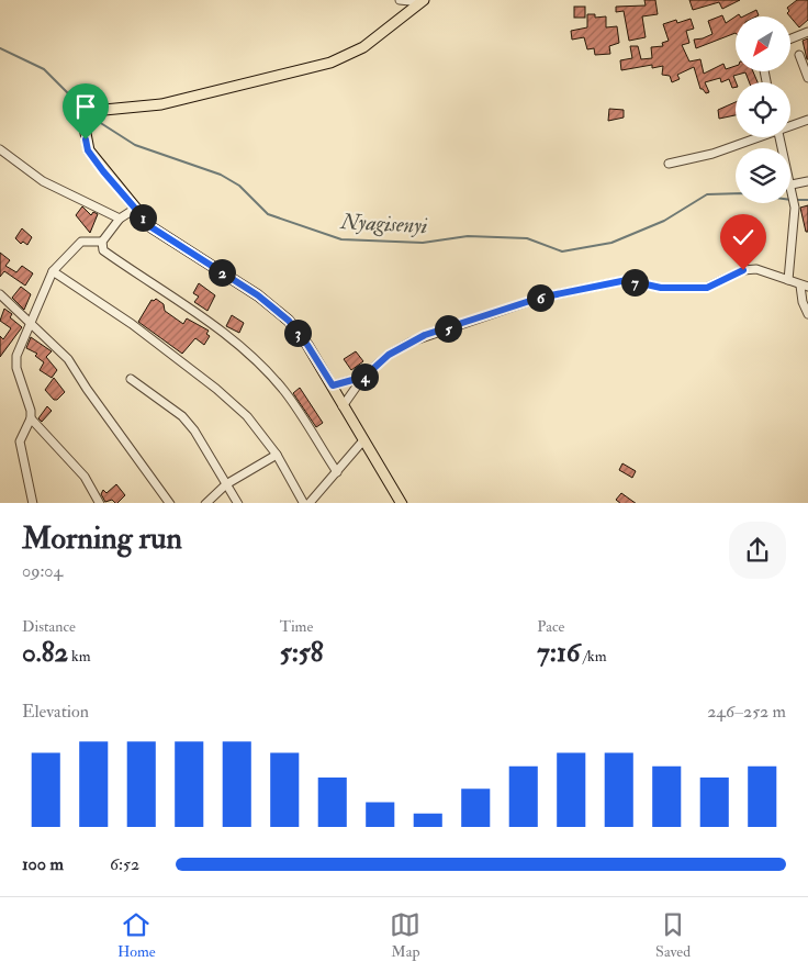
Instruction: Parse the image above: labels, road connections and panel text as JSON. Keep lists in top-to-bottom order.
{
  "water": ["Nyagisenyi"],
  "north": "bottom left",
  "page": {
    "pins": [
      "1",
      "2",
      "7",
      "6",
      "5",
      "3",
      "4"
    ],
    "heading": ["Morning run", "09:04"],
    "stats": [
      ["Distance", "0.82 km"],
      ["Time", "5:58"],
      ["Pace", "7:16 /km"]
    ],
    "chart": ["Elevation", "246–252 m"],
    "list": [
      {
        "name": "100 m",
        "note": "6:52"
      }
    ],
    "tabs": ["Home", "Map", "Saved"]
  }
}
